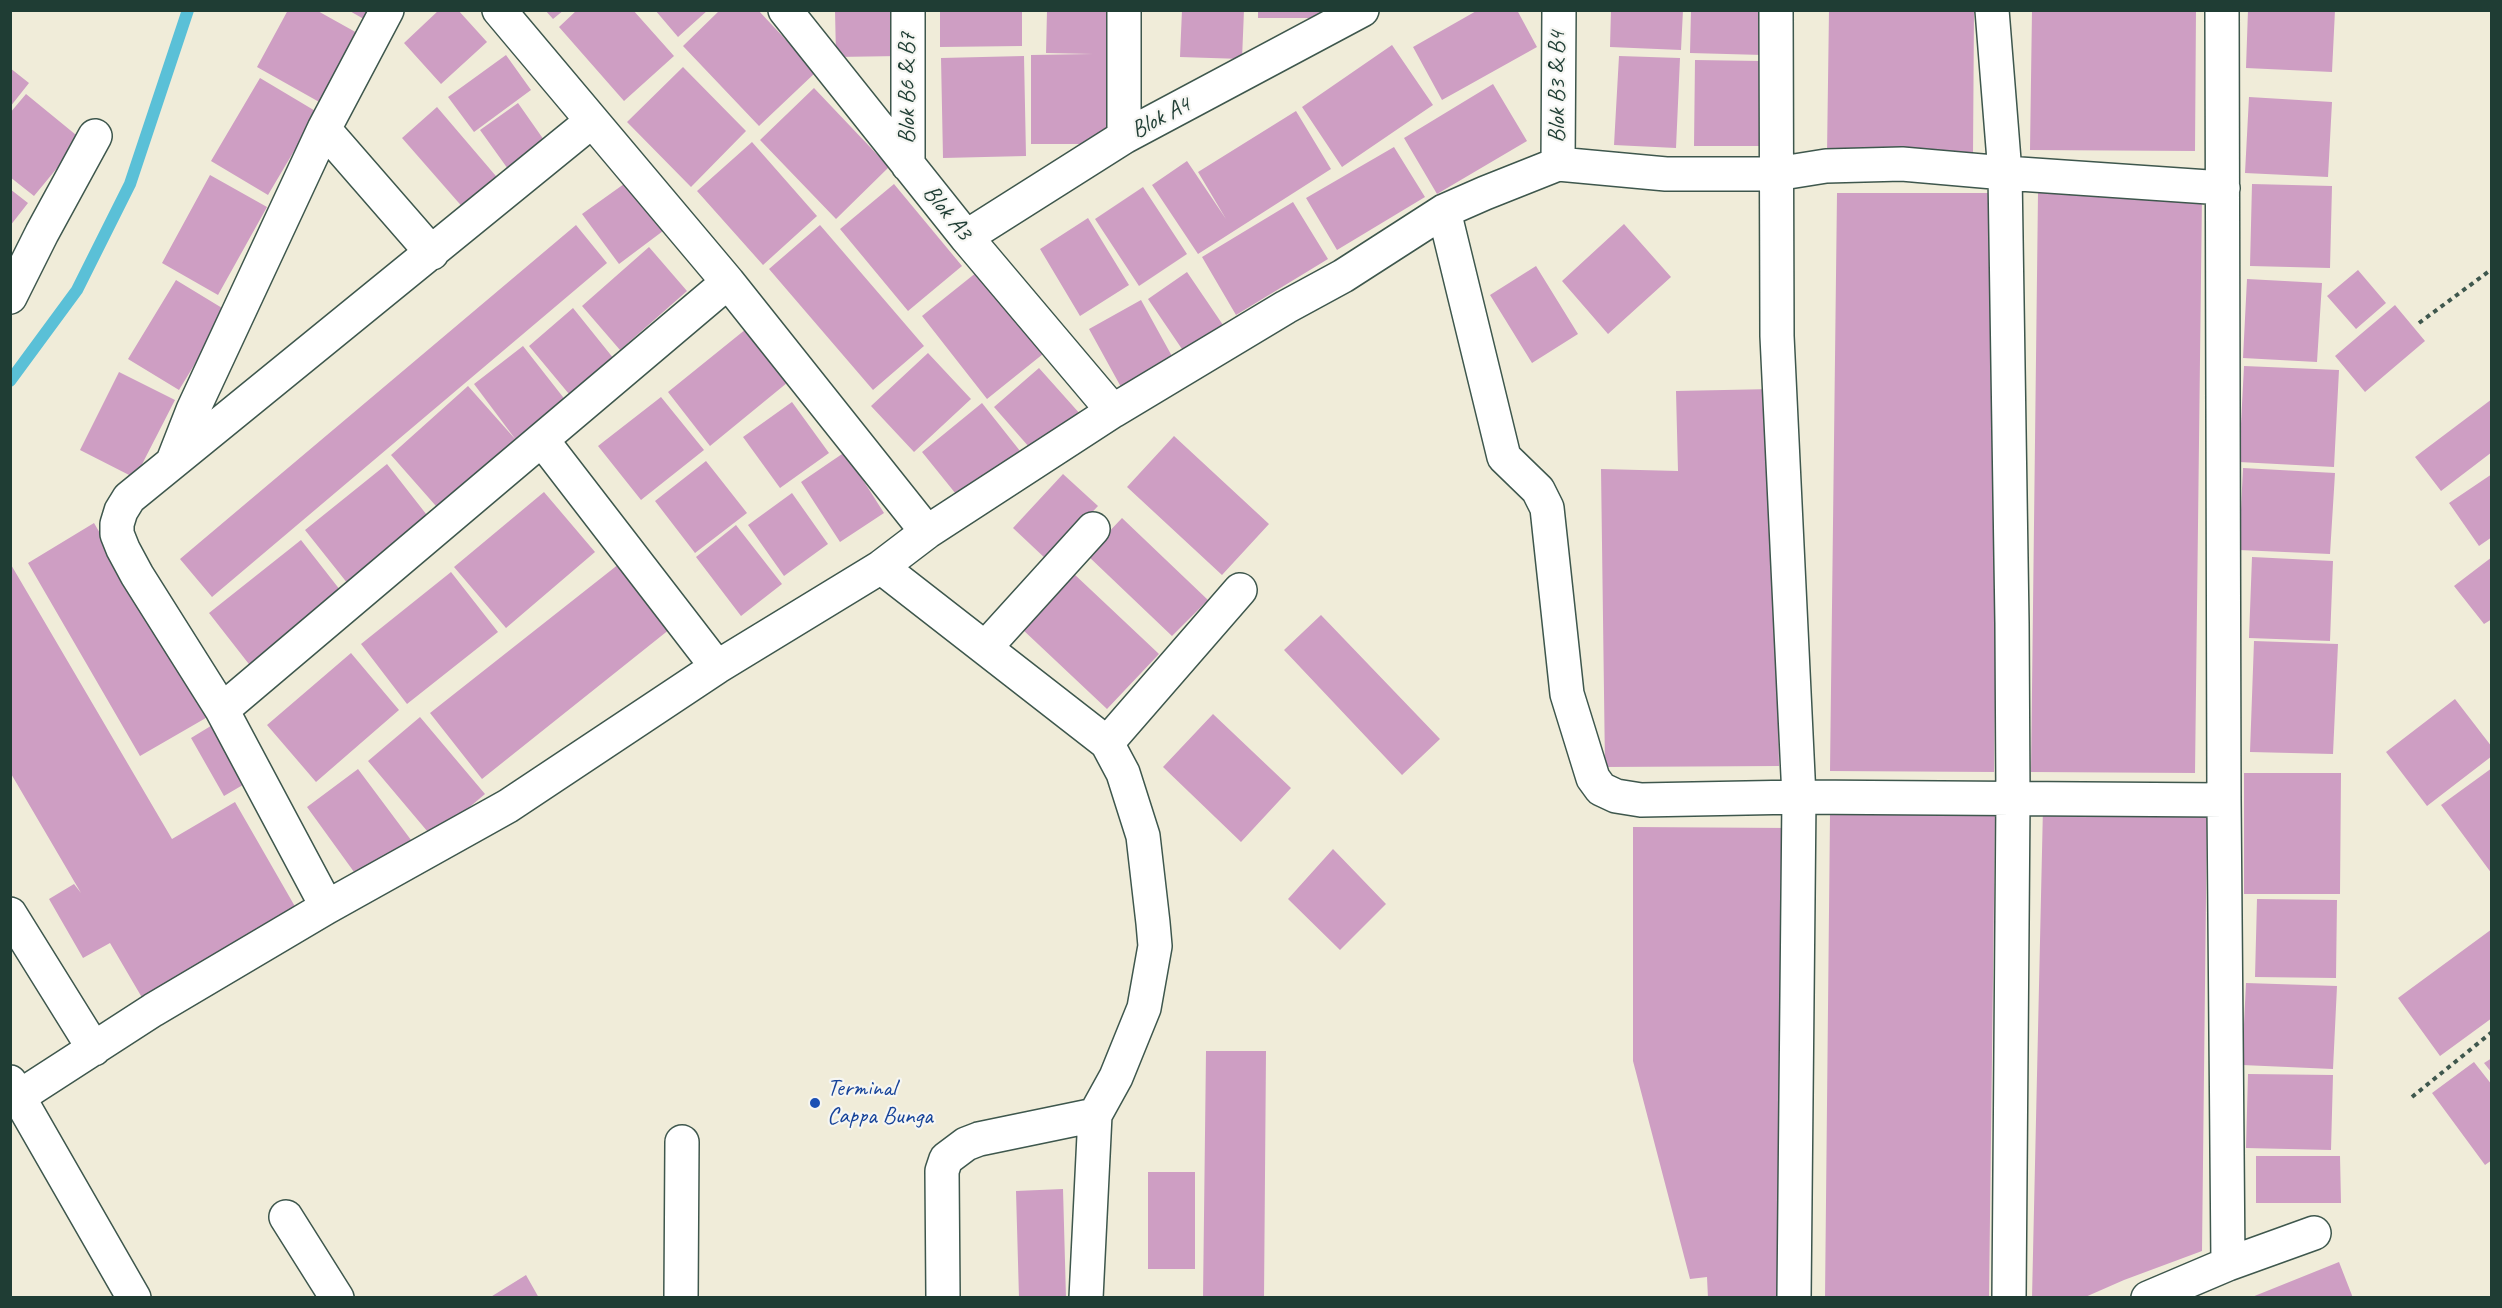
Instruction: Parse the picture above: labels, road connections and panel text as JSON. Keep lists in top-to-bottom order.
{
  "streets": {
    "main road": [
      "Blok B3 & B4",
      "Blok B6 & B7",
      "Blok A4",
      "Blok A3"
    ]
  },
  "crossings": [
    ["Blok B6 & B7", "Blok A3"],
    ["Blok A4", "Blok A3"]
  ],
  "places": ["Terminal Cappa Bunga"]
}
